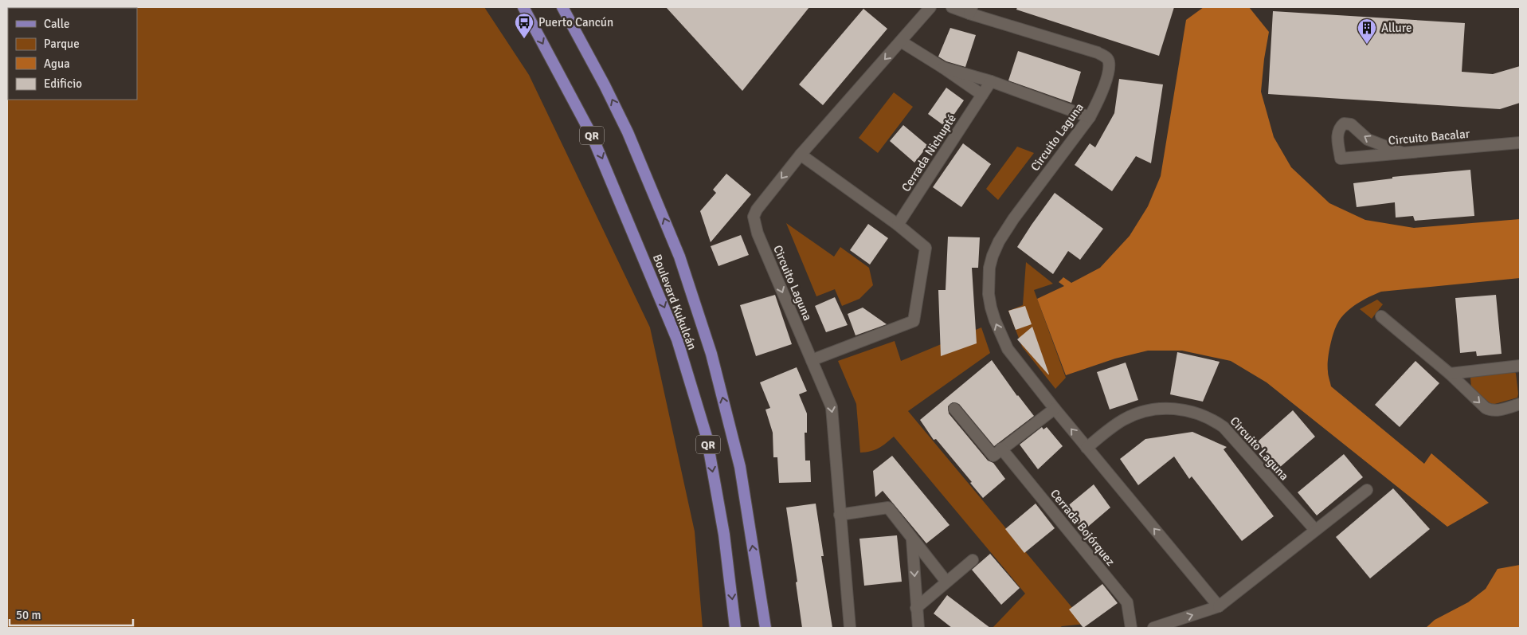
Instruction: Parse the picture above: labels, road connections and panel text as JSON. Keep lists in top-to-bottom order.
{
  "streets": {
    "main road": ["QR", "Boulevard Kukulcán"],
    "street": [
      "Circuito Laguna",
      "Circuito Bacalar",
      "Cerrada Nichupté",
      "Cerrada Bojórquez"
    ]
  },
  "places": {
    "bus stop": ["Puerto Cancún"],
    "building": ["Allure"]
  },
  "legend": [
    "Calle",
    "Parque",
    "Agua",
    "Edificio"
  ],
  "scale_bar": "50 m"
}
